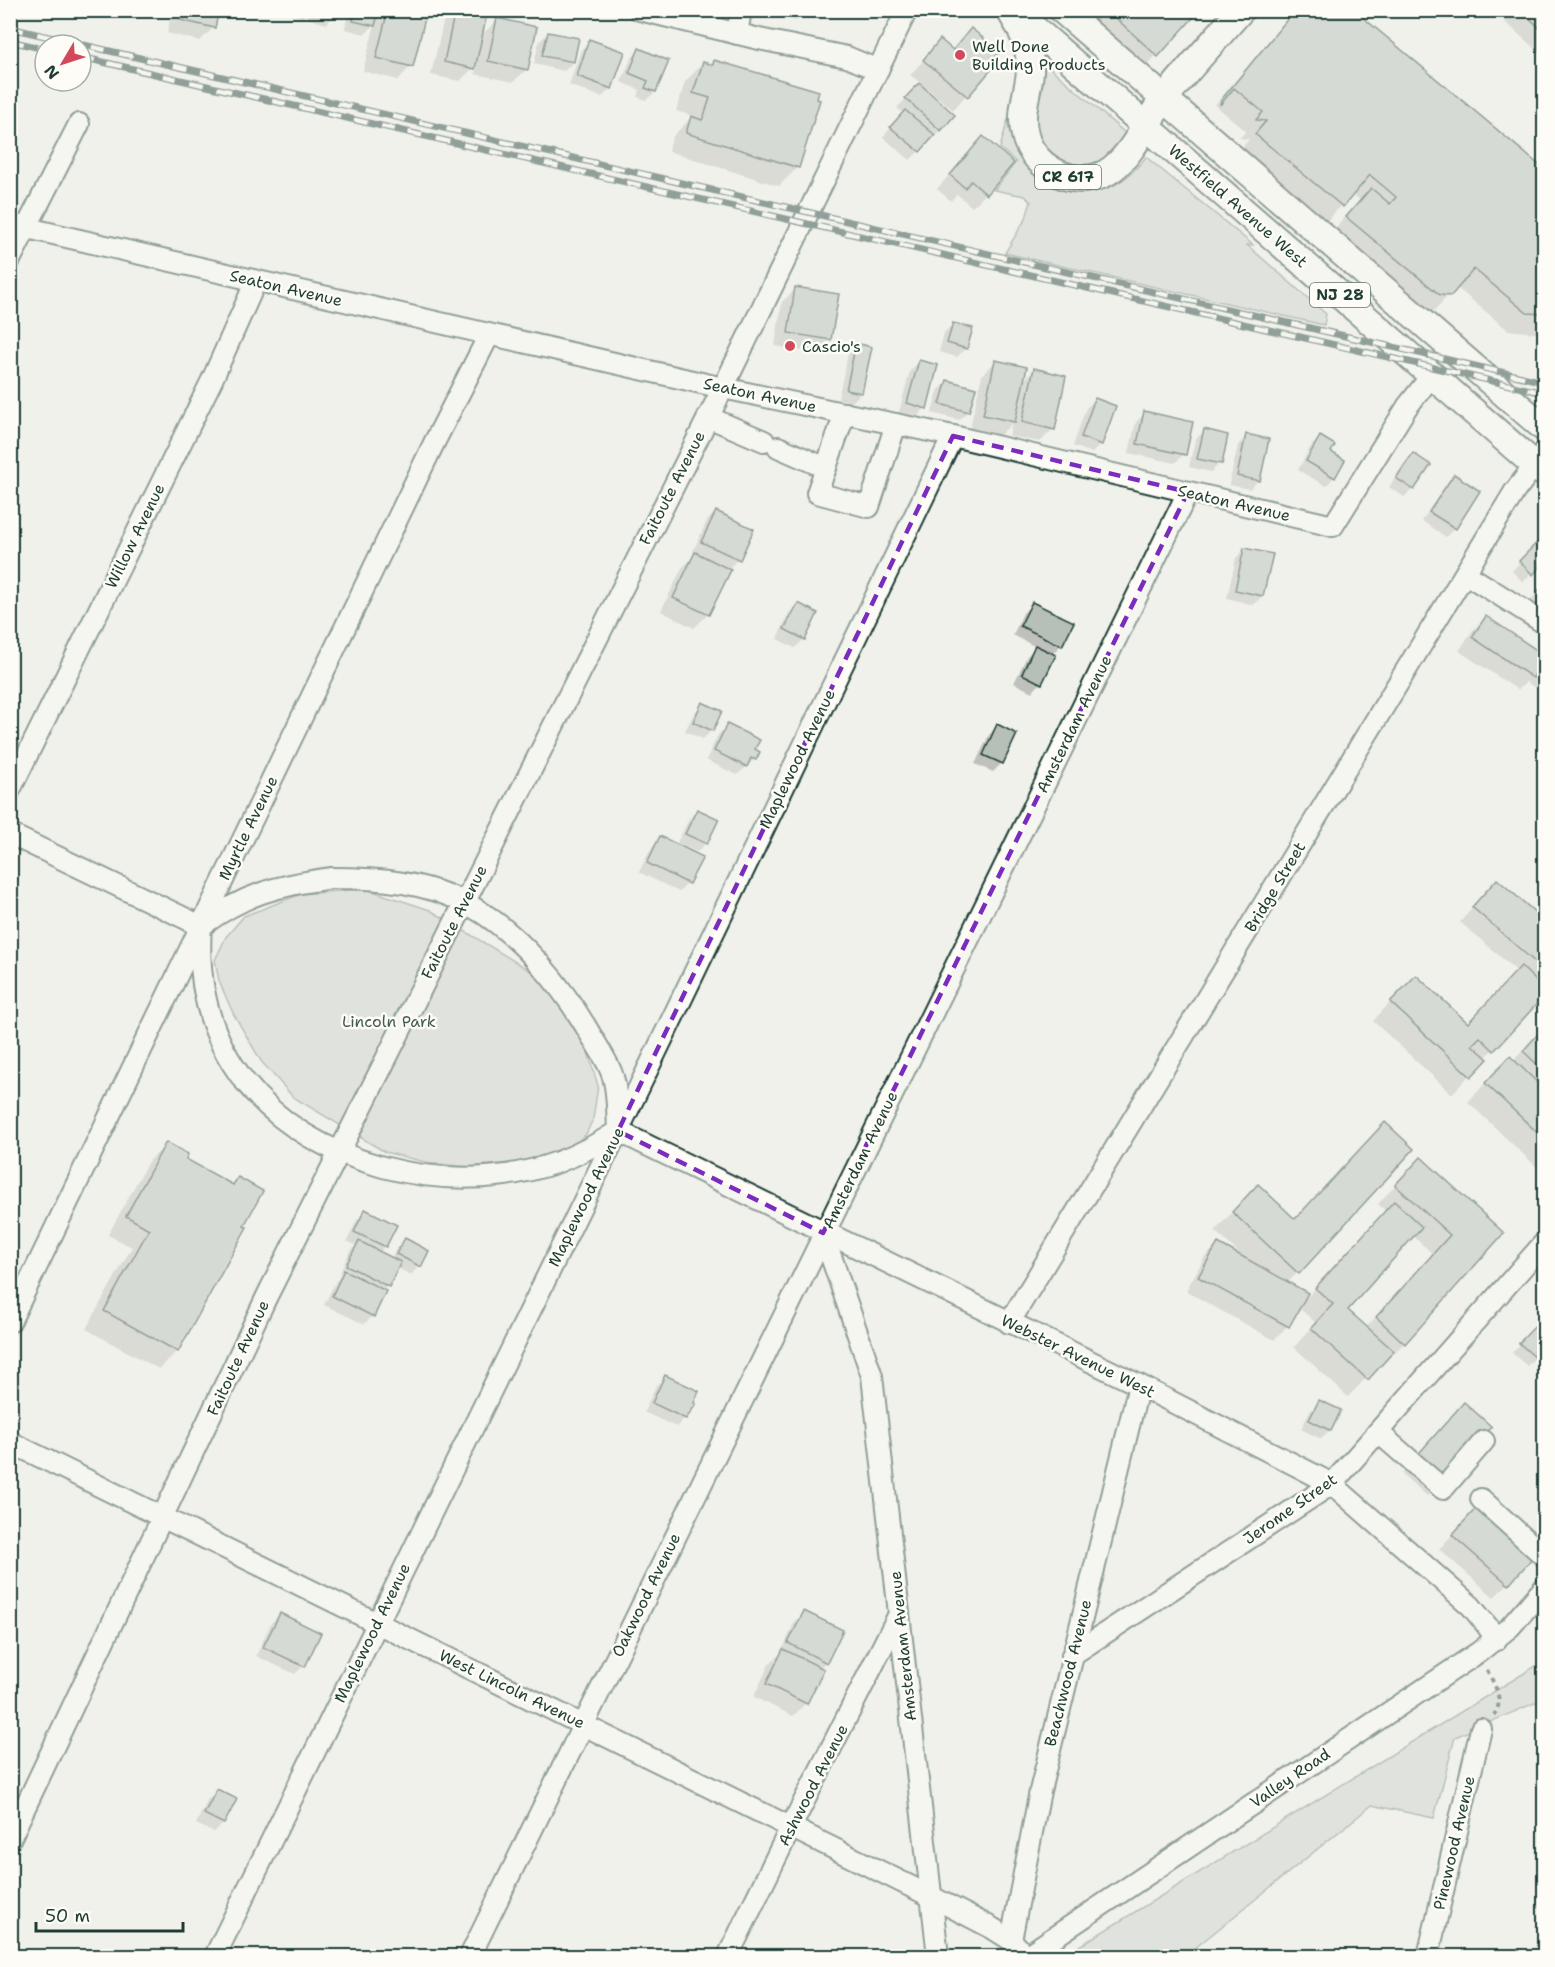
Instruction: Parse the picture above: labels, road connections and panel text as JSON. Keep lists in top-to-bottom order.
{
  "streets": {
    "main road": ["CR 617", "Westfield Avenue West", "NJ 28"],
    "street": [
      "Seaton Avenue",
      "Faitoute Avenue",
      "Willow Avenue",
      "Amsterdam Avenue",
      "Maplewood Avenue",
      "Myrtle Avenue",
      "Bridge Street",
      "Webster Avenue West",
      "Jerome Street",
      "Oakwood Avenue",
      "Beachwood Avenue",
      "West Lincoln Avenue",
      "Valley Road",
      "Ashwood Avenue",
      "Pinewood Avenue"
    ]
  },
  "crossings": [
    ["CR 617", "Westfield Avenue West"],
    ["Westfield Avenue West", "Seaton Avenue"],
    ["Westfield Avenue West", "Bridge Street"],
    ["Seaton Avenue", "Faitoute Avenue"],
    ["Seaton Avenue", "Willow Avenue"],
    ["Seaton Avenue", "Amsterdam Avenue"],
    ["Seaton Avenue", "Maplewood Avenue"],
    ["Seaton Avenue", "Myrtle Avenue"],
    ["Faitoute Avenue", "West Lincoln Avenue"],
    ["Amsterdam Avenue", "Webster Avenue West"],
    ["Amsterdam Avenue", "Oakwood Avenue"],
    ["Amsterdam Avenue", "West Lincoln Avenue"],
    ["Amsterdam Avenue", "Ashwood Avenue"],
    ["Maplewood Avenue", "Webster Avenue West"],
    ["Maplewood Avenue", "West Lincoln Avenue"],
    ["Bridge Street", "Webster Avenue West"],
    ["Webster Avenue West", "Jerome Street"],
    ["Webster Avenue West", "Oakwood Avenue"],
    ["Webster Avenue West", "Beachwood Avenue"],
    ["Webster Avenue West", "Valley Road"],
    ["Jerome Street", "Beachwood Avenue"],
    ["Oakwood Avenue", "West Lincoln Avenue"],
    ["Beachwood Avenue", "West Lincoln Avenue"],
    ["West Lincoln Avenue", "Ashwood Avenue"]
  ],
  "parks": ["Lincoln Park"],
  "places": ["Well Done Building Products", "Cascio's"],
  "scale_bar": "50 m",
  "north": "bottom left"
}
